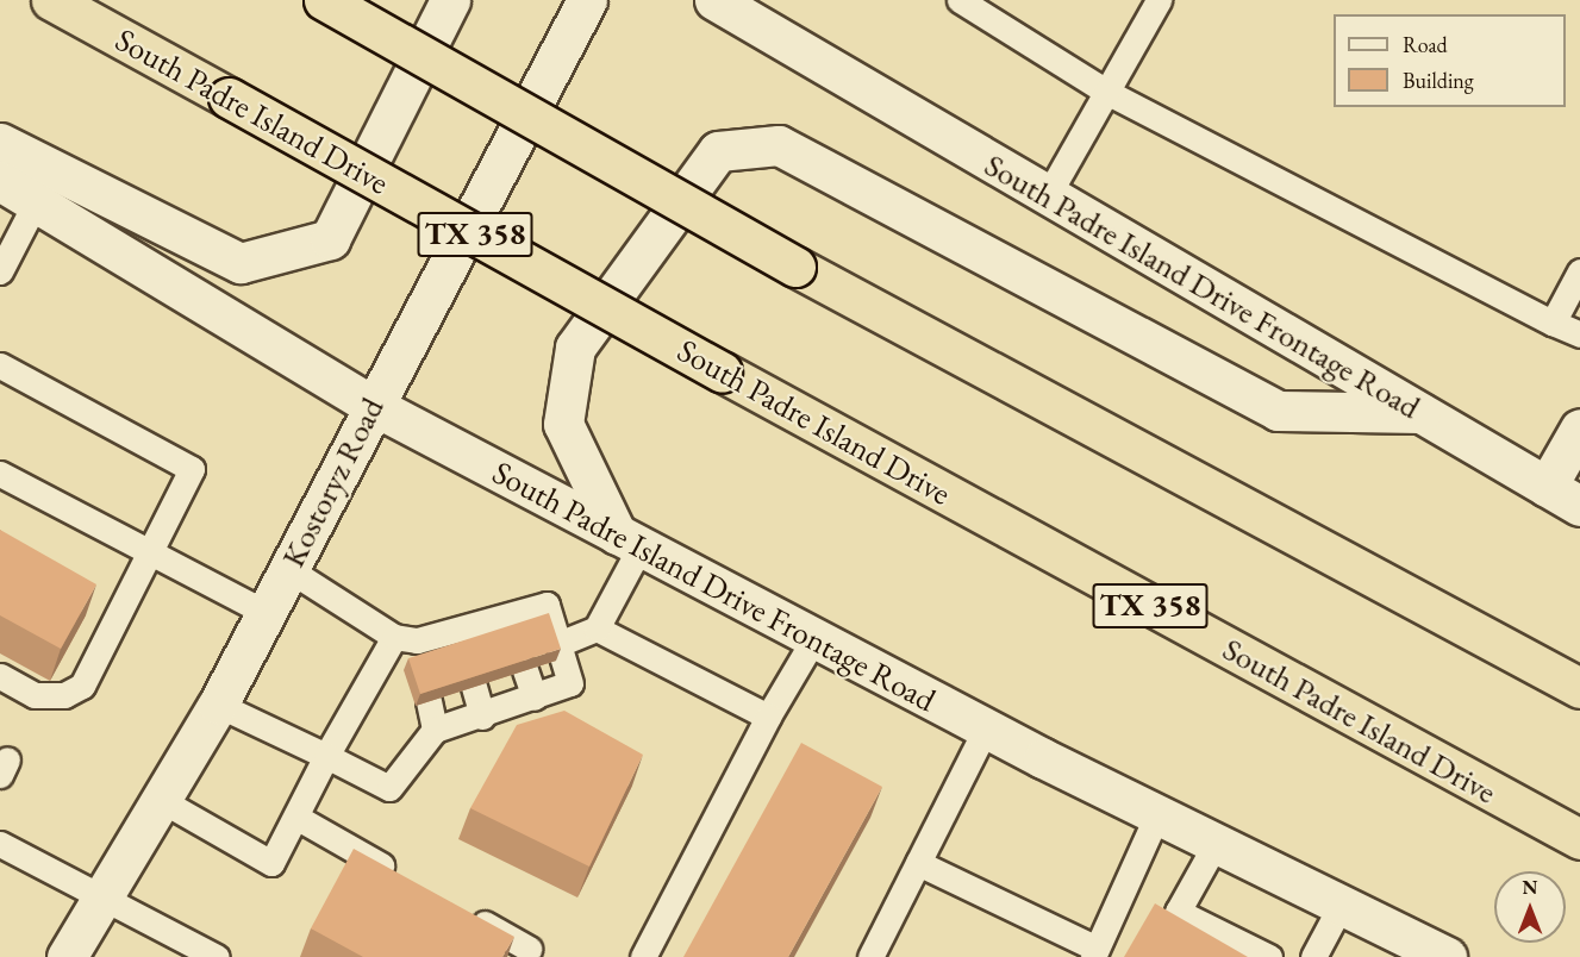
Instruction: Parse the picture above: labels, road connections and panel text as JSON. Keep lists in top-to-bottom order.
{
  "streets": {
    "highway": ["South Padre Island Drive", "TX 358"],
    "main road": ["South Padre Island Drive Frontage Road", "Kostoryz Road"]
  },
  "crossings": [
    ["South Padre Island Drive Frontage Road", "Kostoryz Road"]
  ],
  "legend": ["Road", "Building"],
  "north": "top"
}
